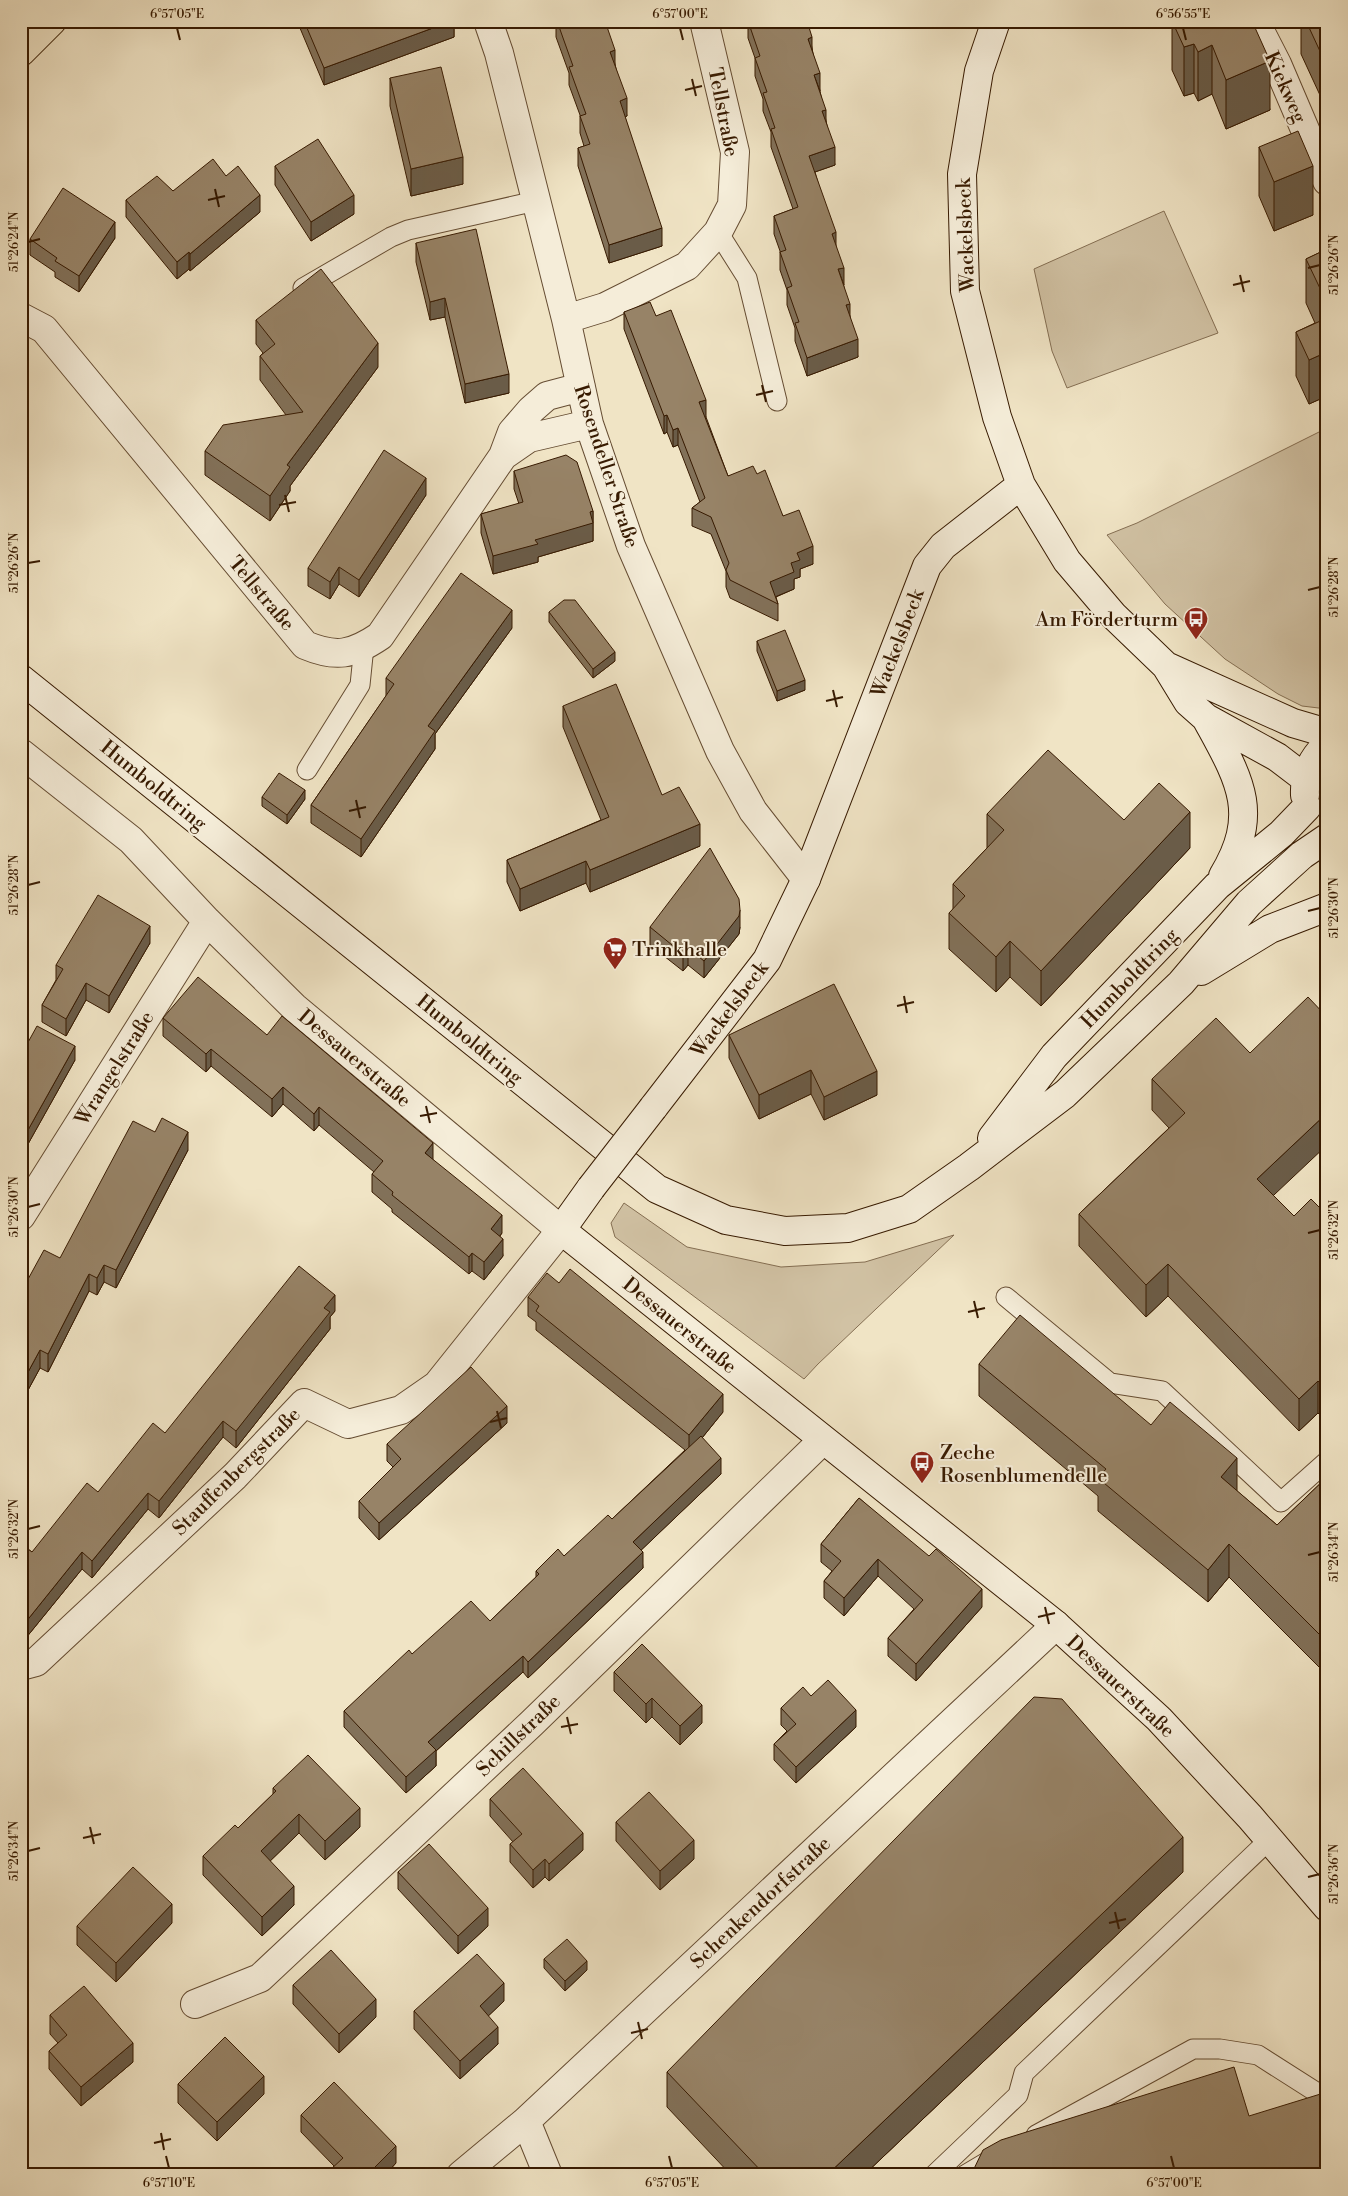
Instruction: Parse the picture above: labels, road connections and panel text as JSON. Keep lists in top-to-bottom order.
{
  "streets": {
    "street": [
      "Kiekweg",
      "Tellstraße",
      "Wackelsbeck",
      "Rosendeller Straße",
      "Humboldtring",
      "Dessauerstraße",
      "Wrangelstraße",
      "Stauffenbergstraße",
      "Schillstraße",
      "Schenkendorfstraße"
    ]
  },
  "crossings": [
    ["Tellstraße", "Rosendeller Straße"],
    ["Wackelsbeck", "Rosendeller Straße"],
    ["Wackelsbeck", "Dessauerstraße"],
    ["Wackelsbeck", "Stauffenbergstraße"],
    ["Dessauerstraße", "Wrangelstraße"],
    ["Dessauerstraße", "Stauffenbergstraße"],
    ["Dessauerstraße", "Schillstraße"],
    ["Dessauerstraße", "Schenkendorfstraße"]
  ],
  "places": {
    "bus stop": ["Am Förderturm", "Zeche Rosenblumendelle"],
    "supermarket": ["Trinkhalle"]
  },
  "coordinates": [
    "6°57'05\"E",
    "6°57'00\"E",
    "6°56'55\"E",
    "51°26'24\"N",
    "51°26'26\"N",
    "51°26'28\"N",
    "51°26'30\"N",
    "51°26'32\"N",
    "51°26'34\"N",
    "51°26'36\"N",
    "6°57'10\"E"
  ]
}
